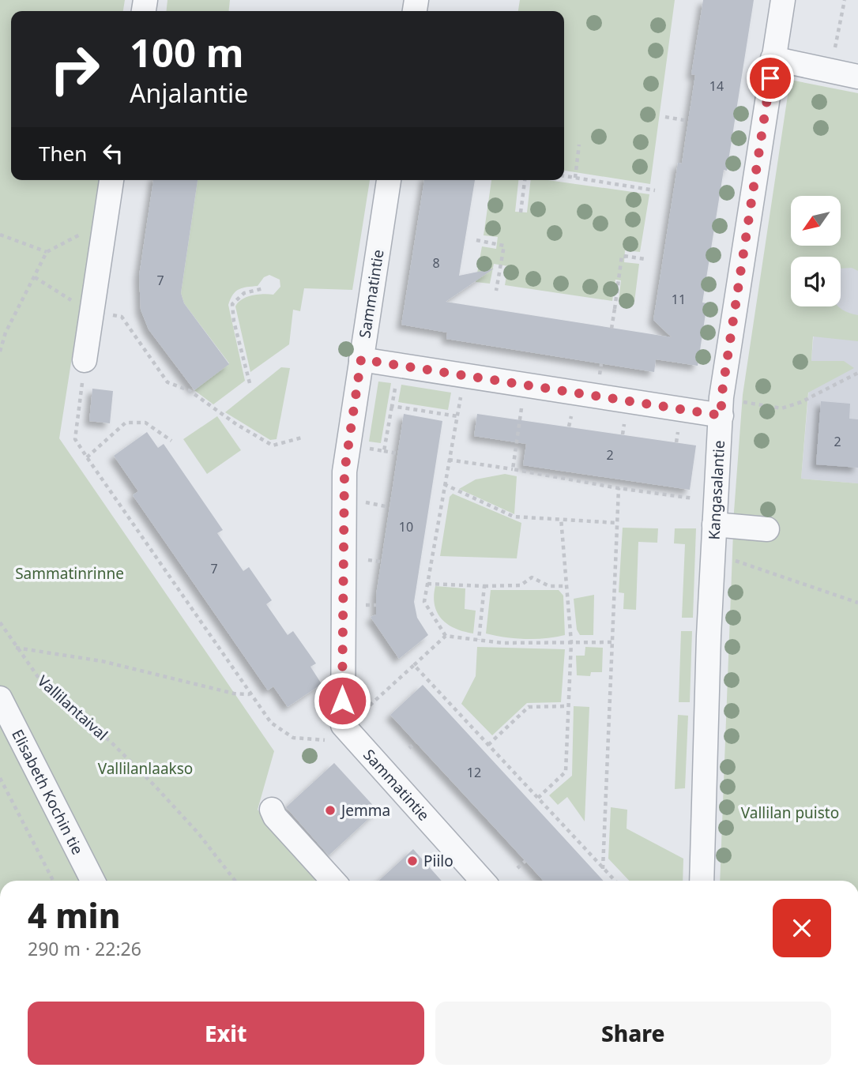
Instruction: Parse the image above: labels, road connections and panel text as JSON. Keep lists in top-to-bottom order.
{
  "streets": {
    "street": ["Sammatintie", "Kangasalantie", "Elisabeth Kochin tie"],
    "path": ["Vallilantaival"]
  },
  "parks": ["Sammatinrinne", "Vallilanlaakso", "Vallilan puisto"],
  "places": ["Jemma", "Piilo"],
  "house_numbers": [
    "14",
    "8",
    "7",
    "11",
    "2",
    "2",
    "10",
    "7",
    "12"
  ],
  "north": "bottom left",
  "page": {
    "turn": ["100 m", "Anjalantie"],
    "then": "Then",
    "heading": ["4 min", "290 m · 22:26"],
    "buttons": ["Exit", "Share"]
  }
}
